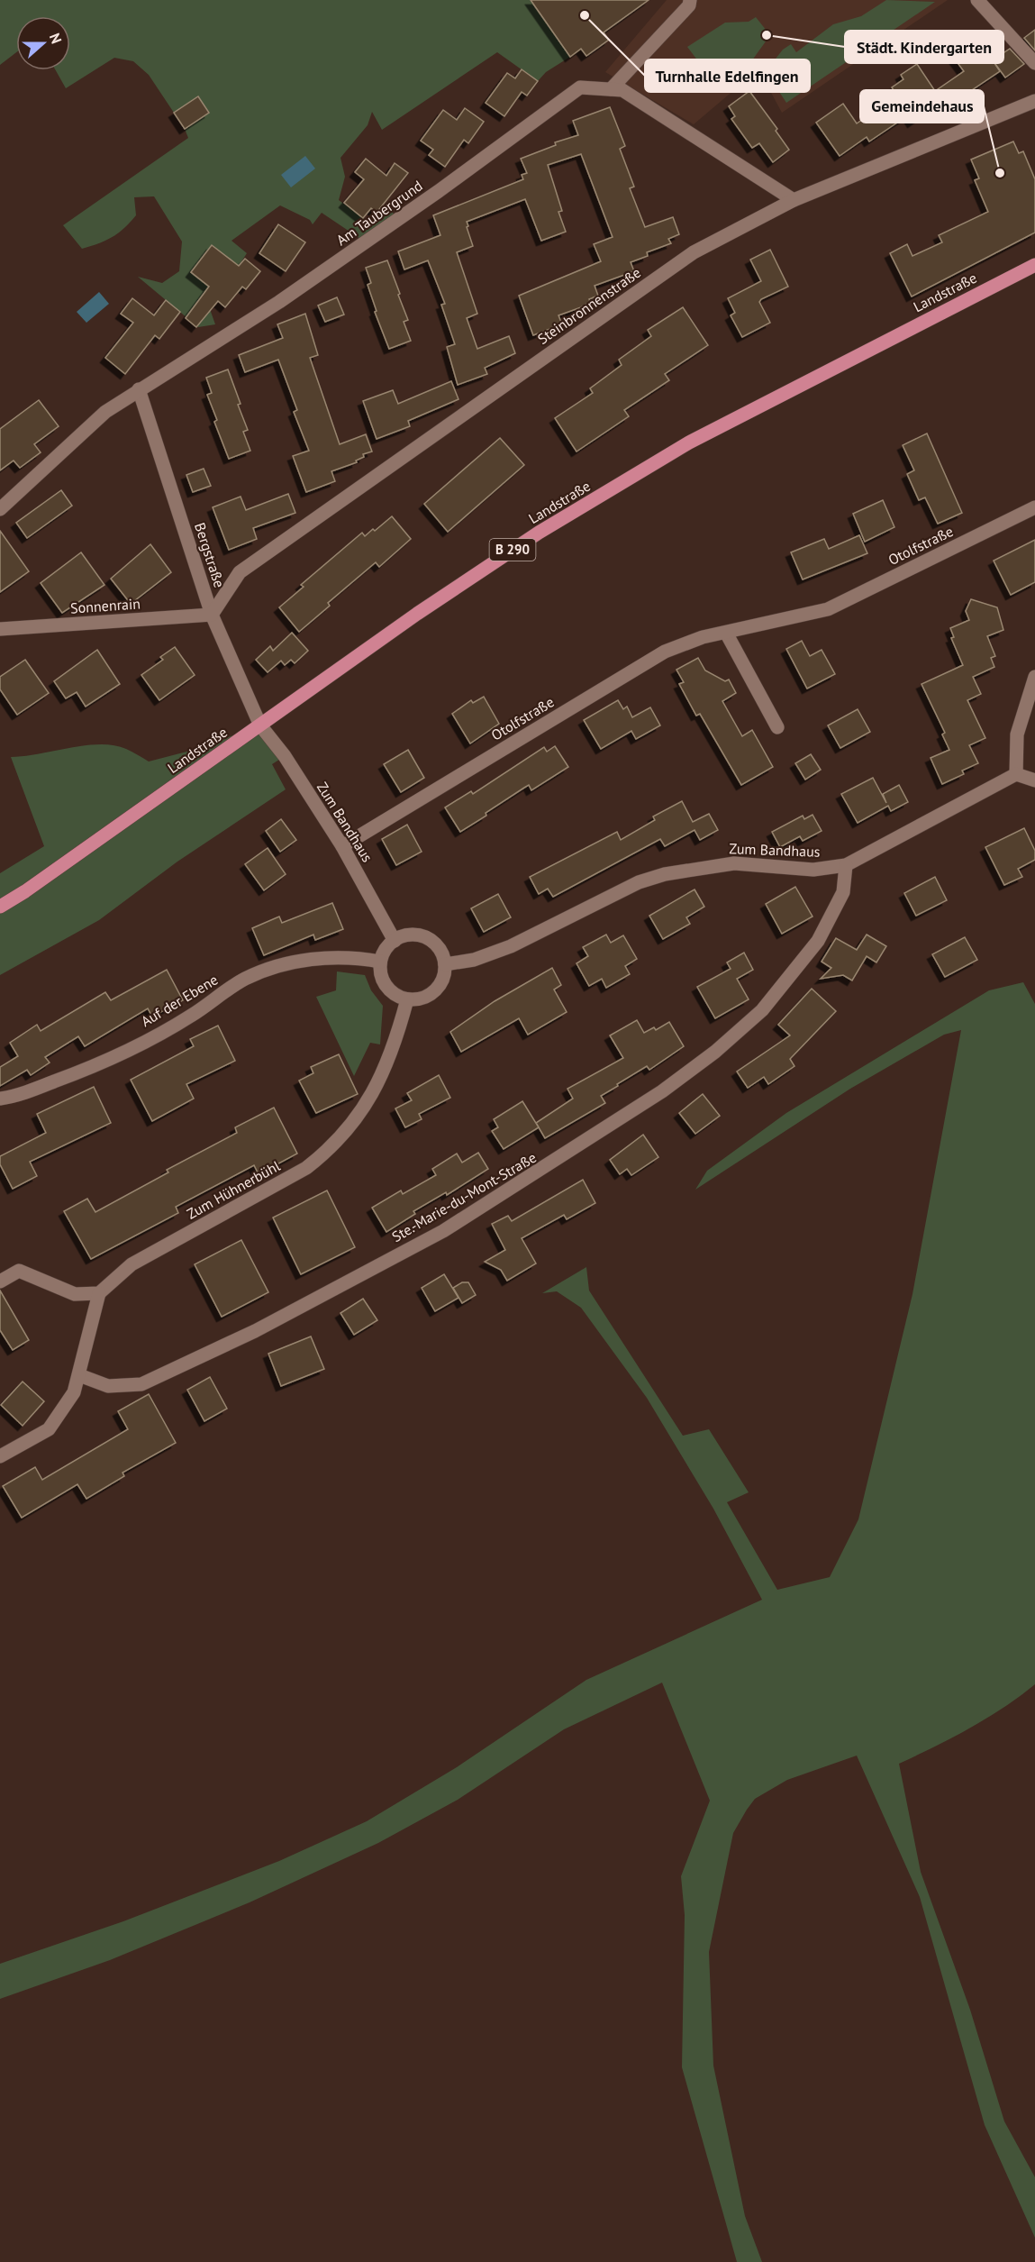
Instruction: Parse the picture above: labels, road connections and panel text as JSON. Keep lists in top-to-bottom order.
{
  "streets": {
    "main road": ["Landstraße", "B 290"],
    "street": [
      "Am Taubergrund",
      "Steinbronnenstraße",
      "Otolfstraße",
      "Bergstraße",
      "Sonnenrain",
      "Zum Bandhaus",
      "Auf der Ebene",
      "Zum Hühnerbühl",
      "Ste.-Marie-du-Mont-Straße"
    ]
  },
  "crossings": [
    ["Am Taubergrund", "Steinbronnenstraße"],
    ["Am Taubergrund", "Bergstraße"],
    ["Landstraße", "Bergstraße"],
    ["Landstraße", "Zum Bandhaus"],
    ["Steinbronnenstraße", "Bergstraße"],
    ["Steinbronnenstraße", "Sonnenrain"],
    ["Otolfstraße", "Zum Bandhaus"],
    ["Bergstraße", "Sonnenrain"],
    ["Bergstraße", "Zum Bandhaus"],
    ["Zum Bandhaus", "Auf der Ebene"],
    ["Zum Bandhaus", "Zum Hühnerbühl"],
    ["Zum Bandhaus", "Ste.-Marie-du-Mont-Straße"],
    ["Auf der Ebene", "Zum Hühnerbühl"]
  ],
  "places": ["Turnhalle Edelfingen", "Städt. Kindergarten", "Gemeindehaus"],
  "north": "right"
}
